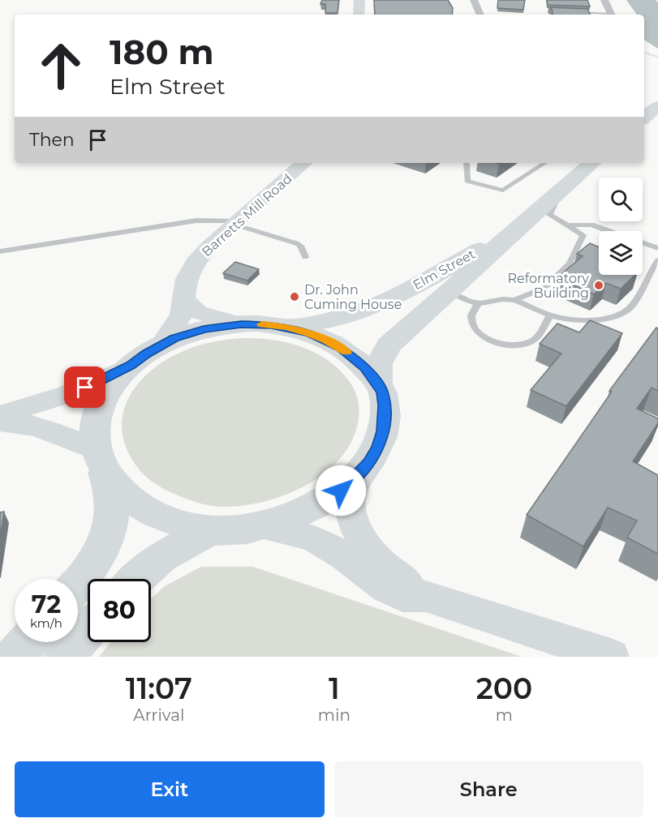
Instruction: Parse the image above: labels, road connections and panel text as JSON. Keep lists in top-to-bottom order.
{
  "streets": {
    "highway": ["Elm Street"],
    "street": ["Barretts Mill Road"]
  },
  "places": ["Reformatory Building", "Dr. John Cuming House"],
  "page": {
    "turn": ["180 m", "Elm Street"],
    "then": "Then",
    "speed": "72 km/h",
    "limit": "80",
    "eta": [
      "11:07",
      "Arrival",
      "1",
      "min",
      "200",
      "m"
    ],
    "buttons": ["Exit", "Share"]
  }
}
